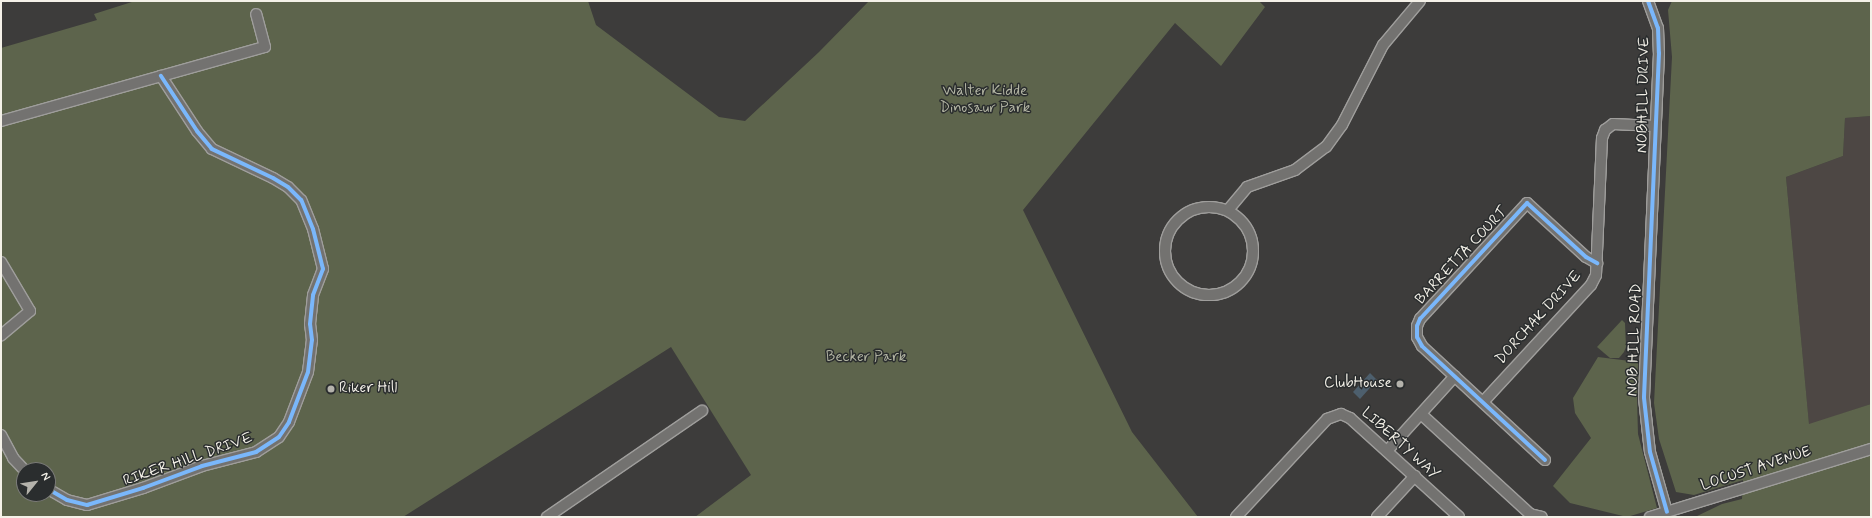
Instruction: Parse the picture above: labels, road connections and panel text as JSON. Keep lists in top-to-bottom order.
{
  "streets": {
    "street": [
      "NOBHILL DRIVE",
      "BARRETTA COURT",
      "DORCHAK DRIVE",
      "NOB HILL ROAD",
      "LIBERTY WAY",
      "RIKER HILL DRIVE",
      "LOCUST AVENUE"
    ]
  },
  "crossings": [
    ["NOBHILL DRIVE", "DORCHAK DRIVE"],
    ["NOBHILL DRIVE", "NOB HILL ROAD"],
    ["BARRETTA COURT", "DORCHAK DRIVE"],
    ["NOB HILL ROAD", "LOCUST AVENUE"]
  ],
  "parks": ["Walter Kidde Dinosaur Park", "Becker Park"],
  "places": ["ClubHouse", "Riker Hill"],
  "north": "top right"
}
